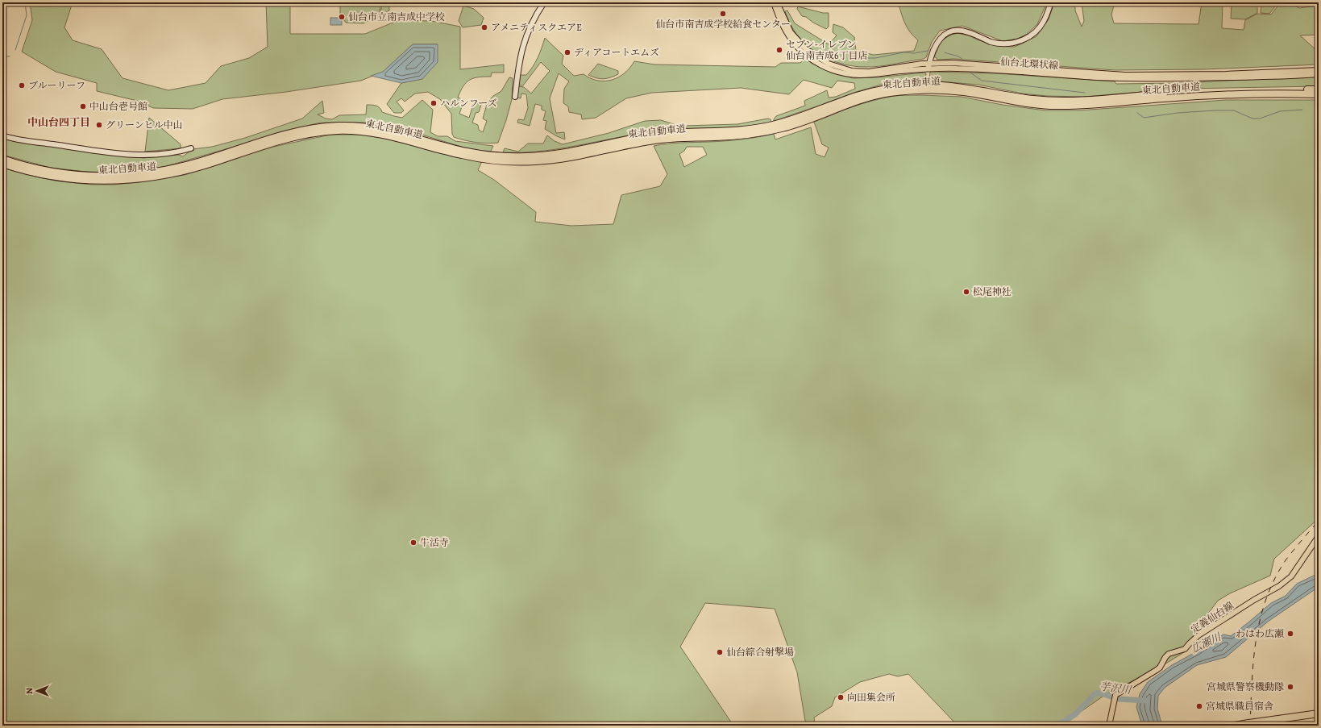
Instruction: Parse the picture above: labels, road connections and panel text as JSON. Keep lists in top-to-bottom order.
{
  "streets": {
    "highway": ["東北自動車道"],
    "main road": ["仙台北環状線", "定義仙台線"]
  },
  "districts": ["中山台四丁目"],
  "water": ["広瀬川", "芋沢川"],
  "places": [
    "仙台市南吉成学校給食センター",
    "仙台市立南吉成中学校",
    "アメニティスクエアE",
    "セブン-イレブン 仙台南吉成6丁目店",
    "ディアコートエムズ",
    "ブルーリーフ",
    "ハルンフーズ",
    "中山台壱号館",
    "グリーンヒル中山",
    "松尾神社",
    "牛活寺",
    "わはわ広瀬",
    "仙台綜合射撃場",
    "宮城県警察機動隊",
    "向田集会所",
    "宮城県職員宿舎"
  ],
  "north": "left"
}
